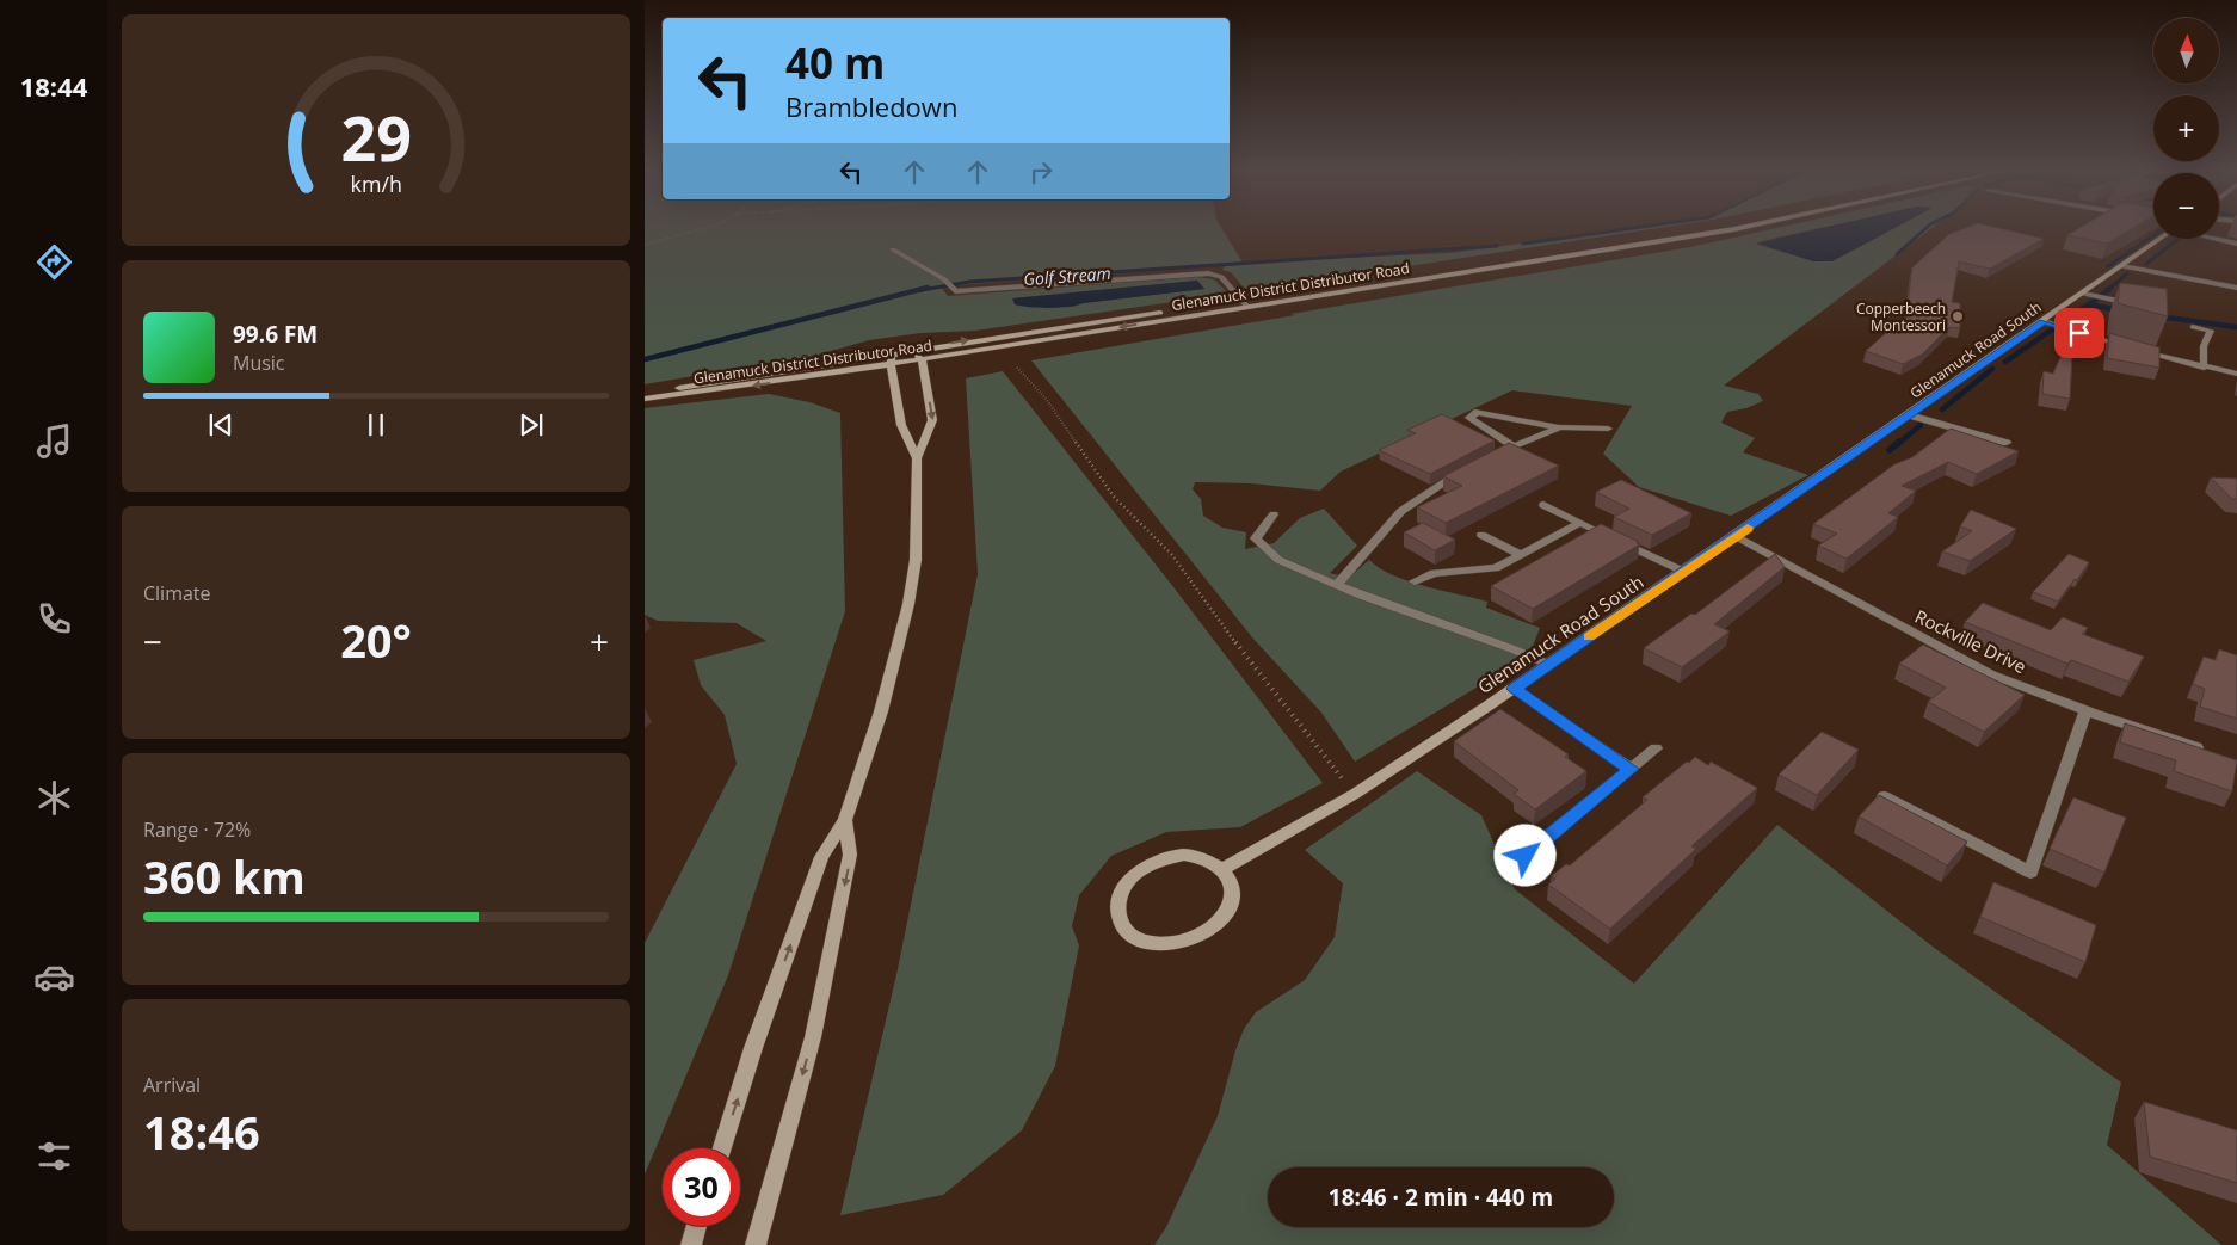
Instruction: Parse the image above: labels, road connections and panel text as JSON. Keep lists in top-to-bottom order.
{
  "streets": {
    "main road": ["Glenamuck District Distributor Road", "Glenamuck Road South"],
    "street": ["Rockville Drive"]
  },
  "crossings": [
    ["Glenamuck Road South", "Rockville Drive"]
  ],
  "water": ["Golf Stream"],
  "places": ["Copperbeech Montessori"],
  "north": "top",
  "page": {
    "tabs": "18:44",
    "map_buttons": ["+", "−"],
    "turn": ["40 m", "Brambledown"],
    "song": ["99.6 FM", "Music"],
    "tile": [
      "Climate",
      ["Range · 72%", "360 km"],
      ["Arrival", "18:46"]
    ],
    "heat": ["−", "20°", "+"],
    "limit": "30",
    "trip": "18:46 · 2 min · 440 m",
    "gauge": ["29", "km/h"]
  }
}
